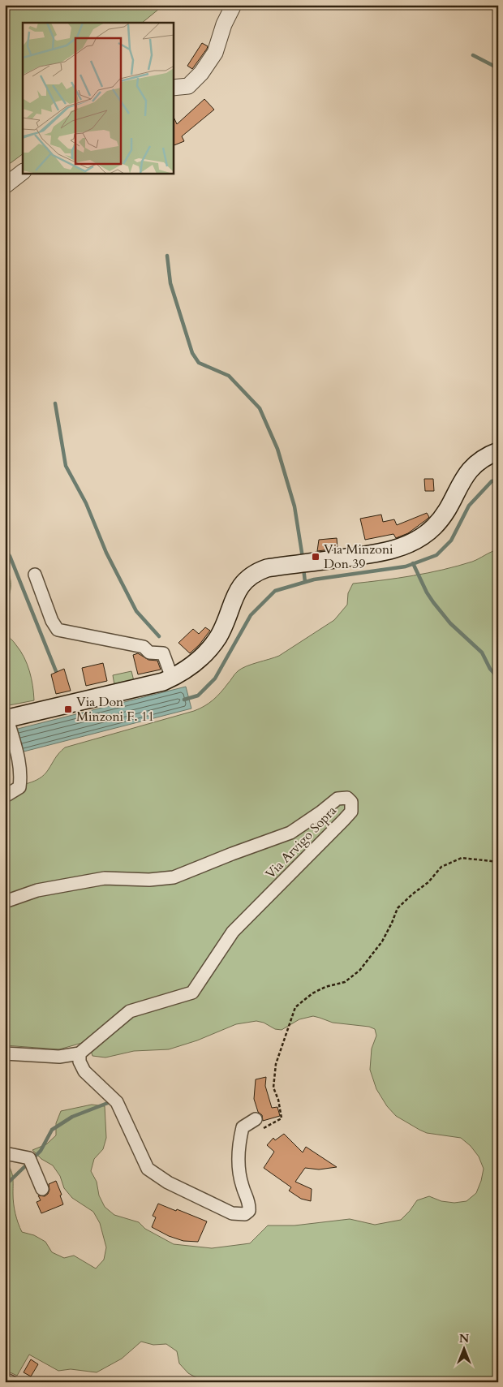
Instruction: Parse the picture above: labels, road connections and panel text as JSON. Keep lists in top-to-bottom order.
{
  "streets": {
    "street": ["Via Arvigo Sopra"]
  },
  "places": {
    "transit": ["Via Minzoni Don 39", "Via Don Minzoni F. 11"]
  },
  "north": "top"
}
